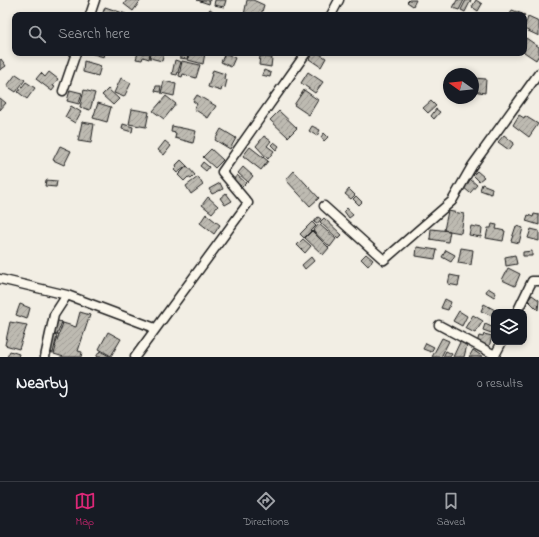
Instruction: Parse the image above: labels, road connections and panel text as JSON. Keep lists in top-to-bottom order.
{
  "north": "left",
  "page": {
    "search": "Search here",
    "heading": ["Nearby", "0 results"],
    "nav": ["Map", "Directions", "Saved"]
  }
}
